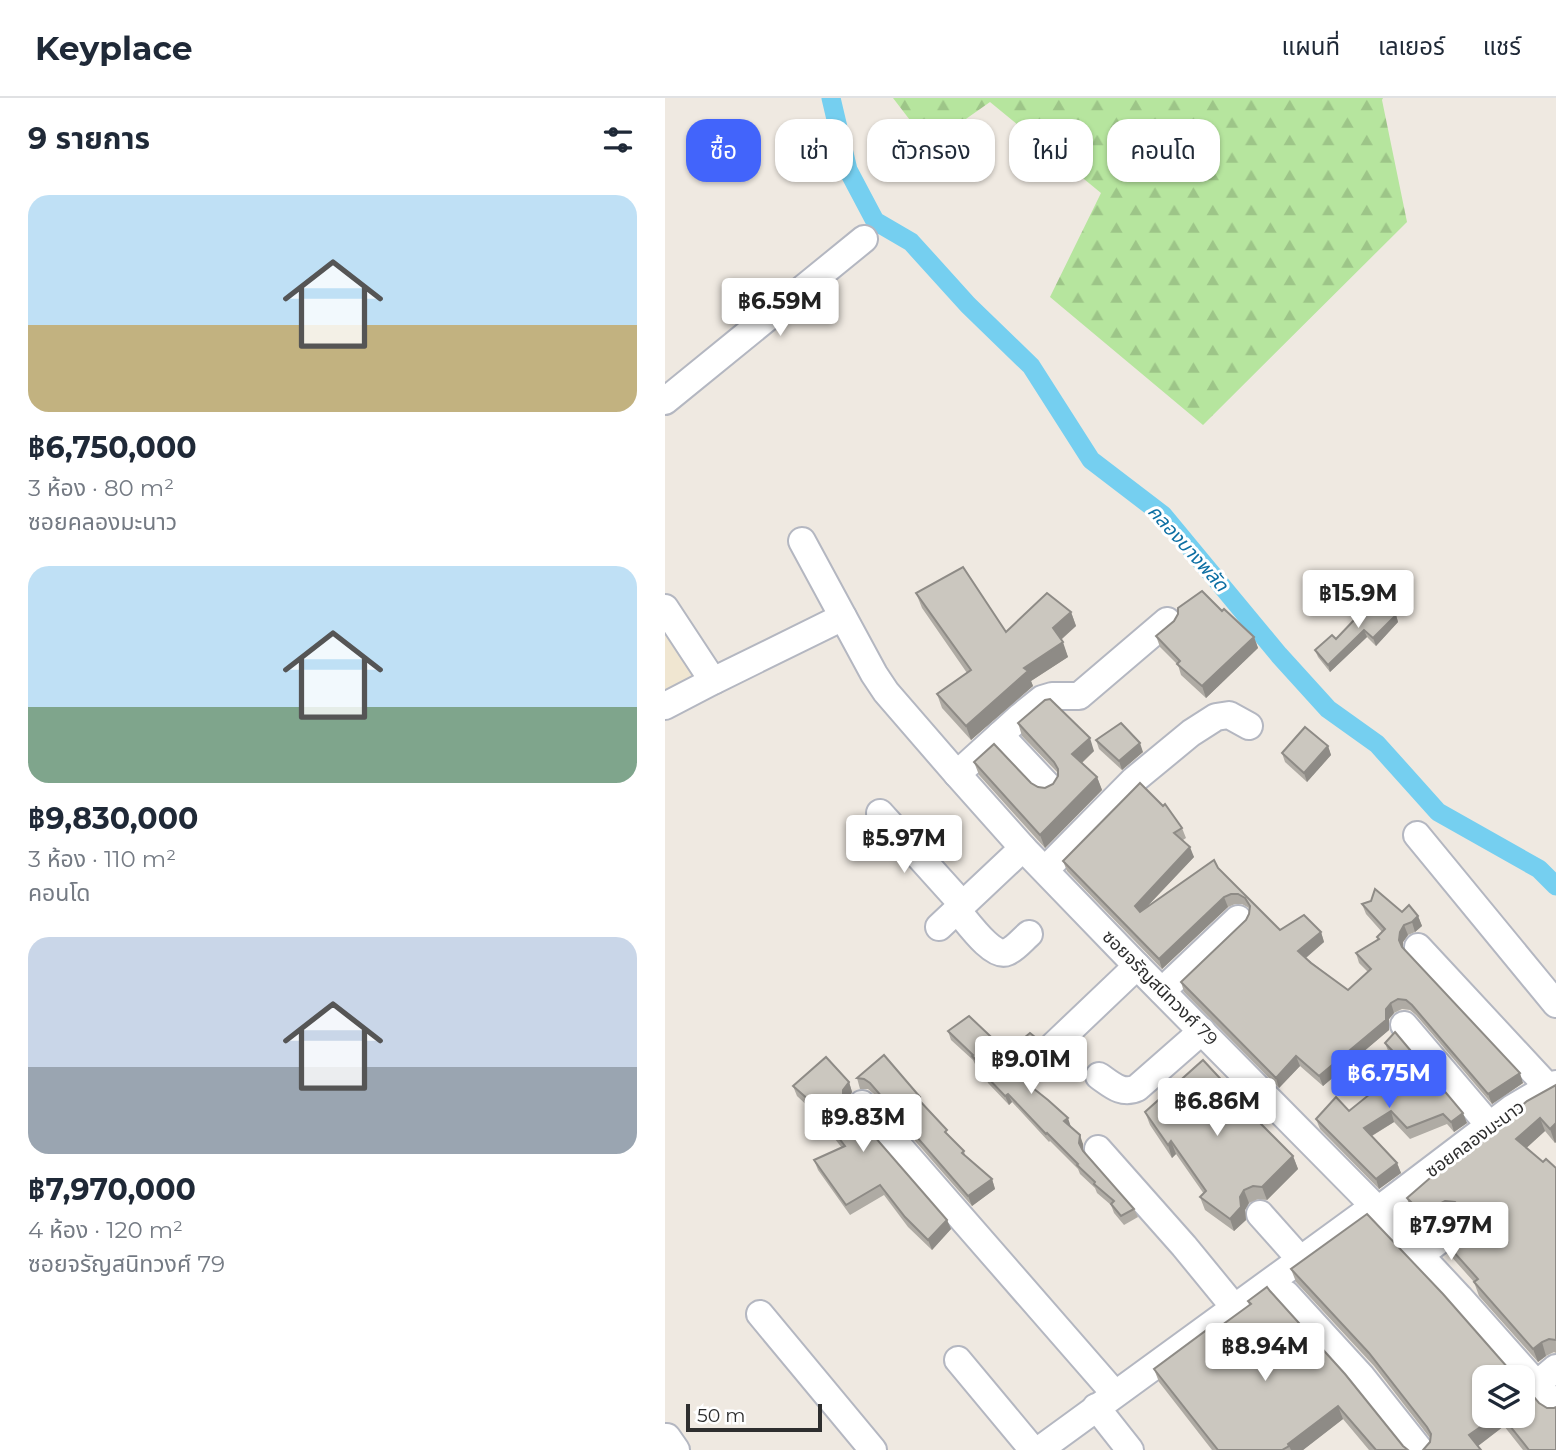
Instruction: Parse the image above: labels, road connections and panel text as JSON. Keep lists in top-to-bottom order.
{
  "streets": {
    "street": ["ซอยจรัญสนิทวงศ์ 79", "ซอยคลองมะนาว"]
  },
  "crossings": [
    ["ซอยจรัญสนิทวงศ์ 79", "ซอยคลองมะนาว"]
  ],
  "water": ["คลองบางพลัด"],
  "scale_bar": "50 m",
  "page": {
    "header": "Keyplace",
    "nav": ["แผนที่", "เลเยอร์", "แชร์"],
    "heading": "9 รายการ",
    "chip": [
      "ซื้อ",
      "เช่า",
      "ตัวกรอง",
      "ใหม่",
      "คอนโด"
    ],
    "list": [
      {
        "name": "฿6,750,000",
        "note": "3 ห้อง · 80 m² · ซอยคลองมะนาว"
      },
      {
        "name": "฿9,830,000",
        "note": "3 ห้อง · 110 m² · คอนโด"
      },
      {
        "name": "฿7,970,000",
        "note": "4 ห้อง · 120 m² · ซอยจรัญสนิทวงศ์ 79"
      }
    ],
    "price": [
      "฿6.59M",
      "฿15.9M",
      "฿5.97M",
      "฿9.01M",
      "฿6.75M",
      "฿6.86M",
      "฿9.83M",
      "฿7.97M",
      "฿8.94M"
    ],
    "scale": "50 m"
  }
}
